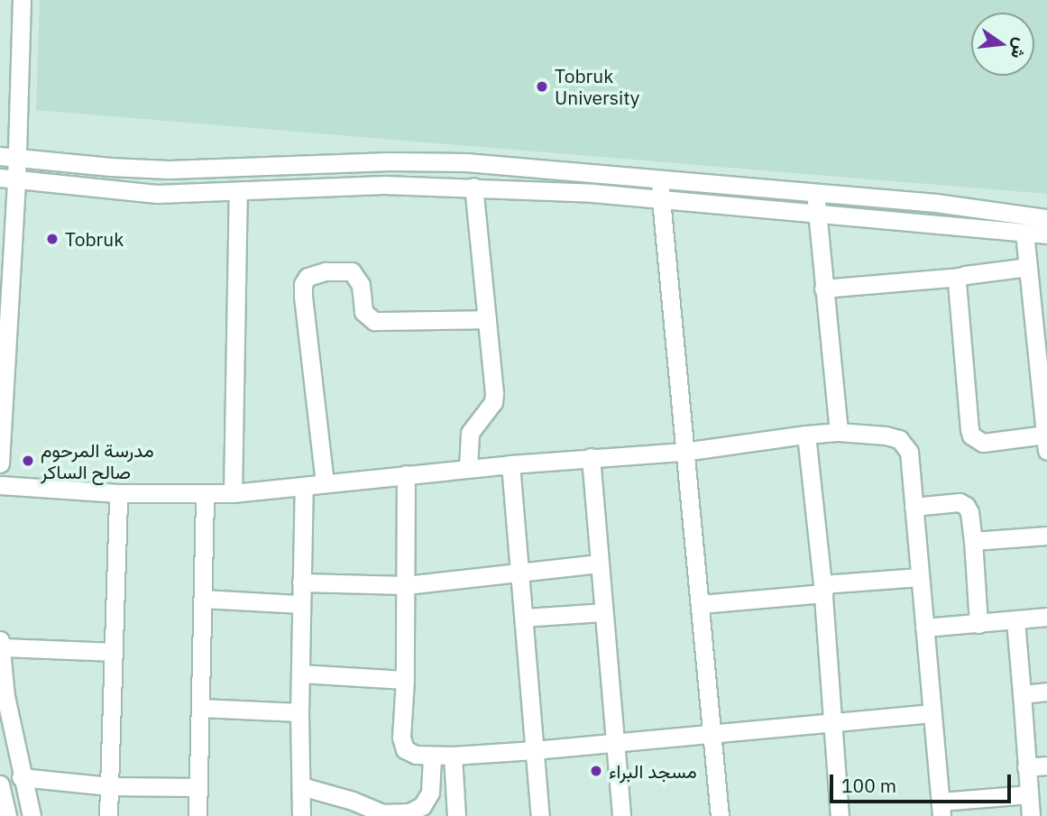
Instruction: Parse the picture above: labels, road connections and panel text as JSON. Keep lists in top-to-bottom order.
{
  "places": [
    "Tobruk University",
    "Tobruk",
    "مدرسة المرحوم صالح الساكر",
    "مسجد البراء"
  ],
  "scale_bar": "100 m",
  "north": "right"
}
